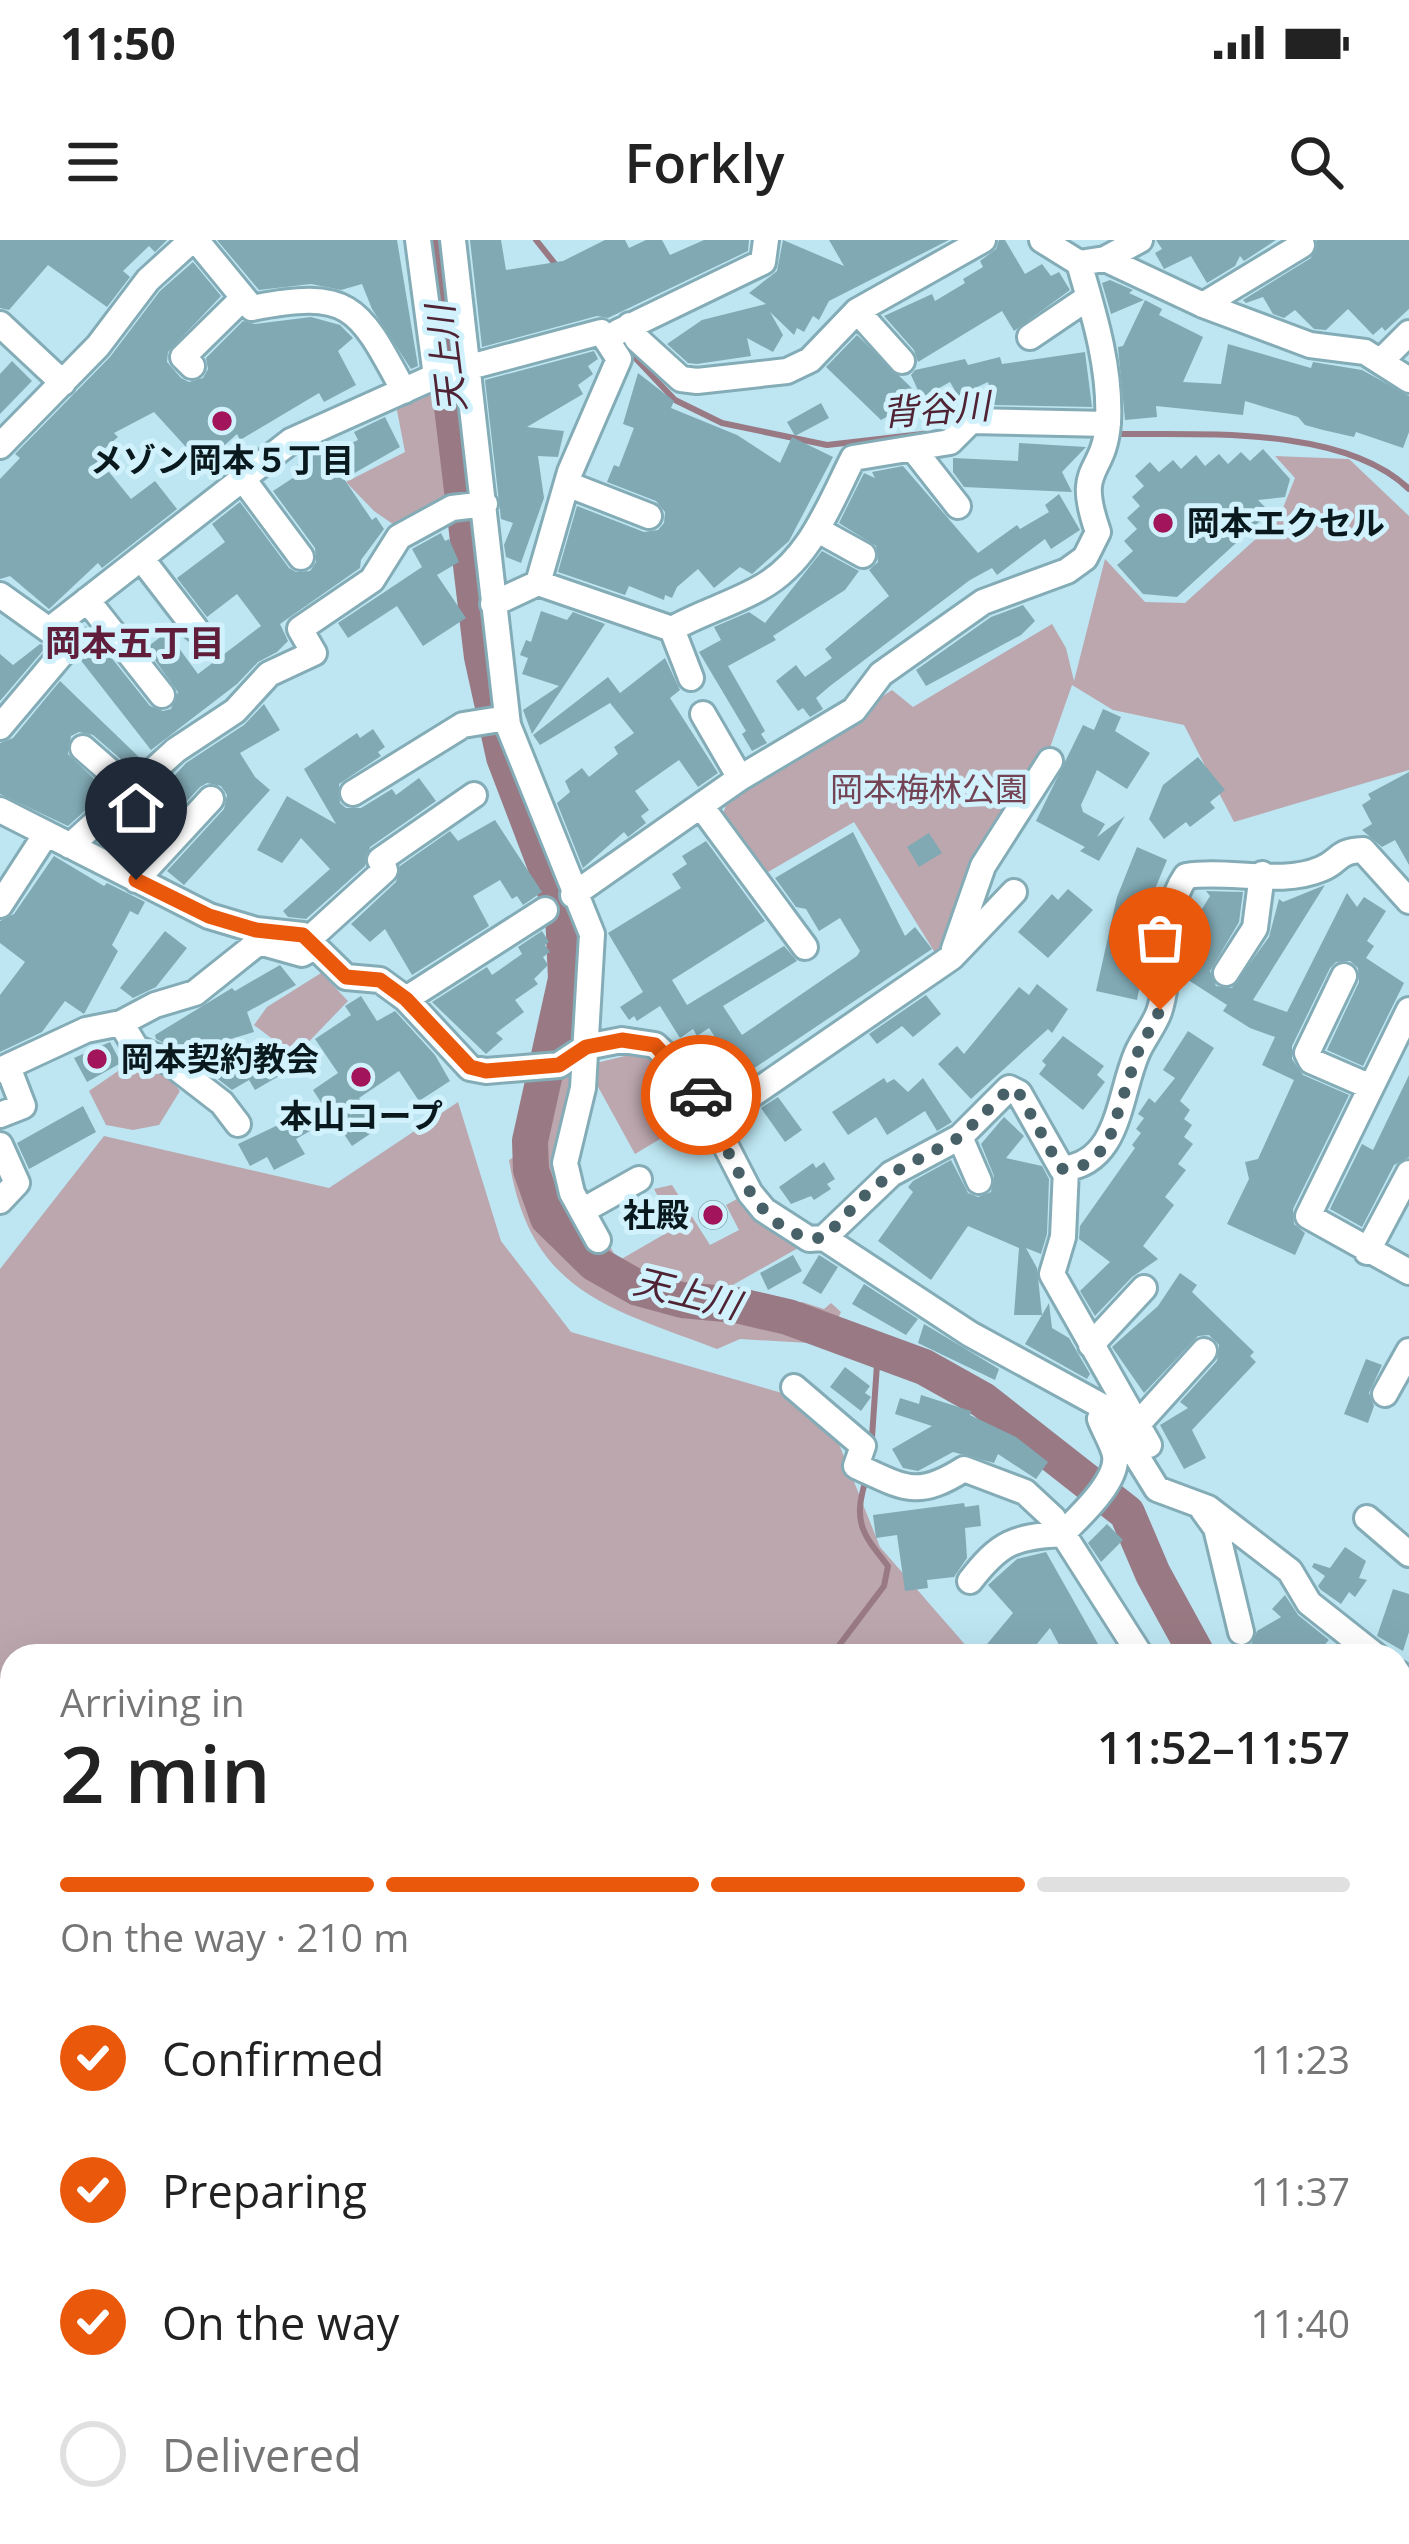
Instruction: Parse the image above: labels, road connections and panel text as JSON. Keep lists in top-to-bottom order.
{
  "districts": ["岡本五丁目"],
  "water": ["天上川", "背谷川"],
  "parks": ["岡本梅林公園"],
  "places": [
    "メゾン岡本５丁目",
    "岡本エクセル",
    "岡本契約教会",
    "本山コープ",
    "社殿"
  ],
  "page": {
    "status": "11:50",
    "header": "Forkly",
    "heading": ["2 min", "Arriving in", "11:52–11:57"],
    "bar": "On the way · 210 m",
    "list": [
      ["Confirmed", "11:23"],
      ["Preparing", "11:37"],
      ["On the way", "11:40"],
      "Delivered"
    ]
  }
}
